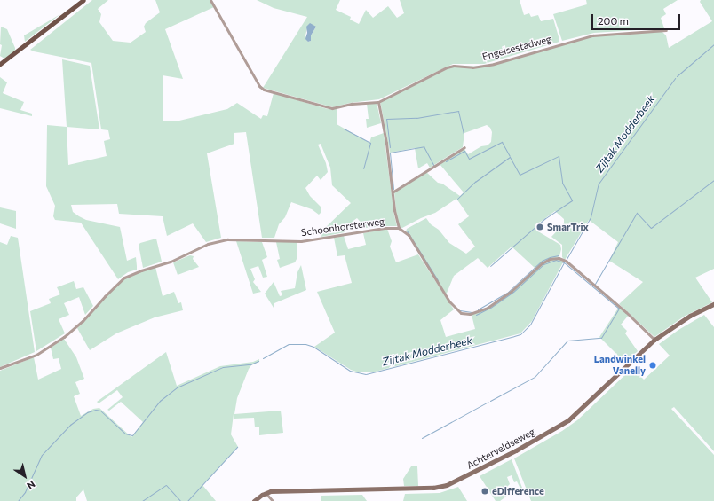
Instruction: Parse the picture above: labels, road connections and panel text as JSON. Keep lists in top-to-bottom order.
{
  "streets": {
    "street": ["Engelsestadweg", "Schoonhorsterweg", "Achterveldseweg"]
  },
  "crossings": [
    ["Schoonhorsterweg", "Achterveldseweg"]
  ],
  "water": ["Zijtak Modderbeek"],
  "places": ["SmarTrix", "Landwinkel Vanelly", "eDifference"],
  "scale_bar": "200 m",
  "north": "bottom right"
}
